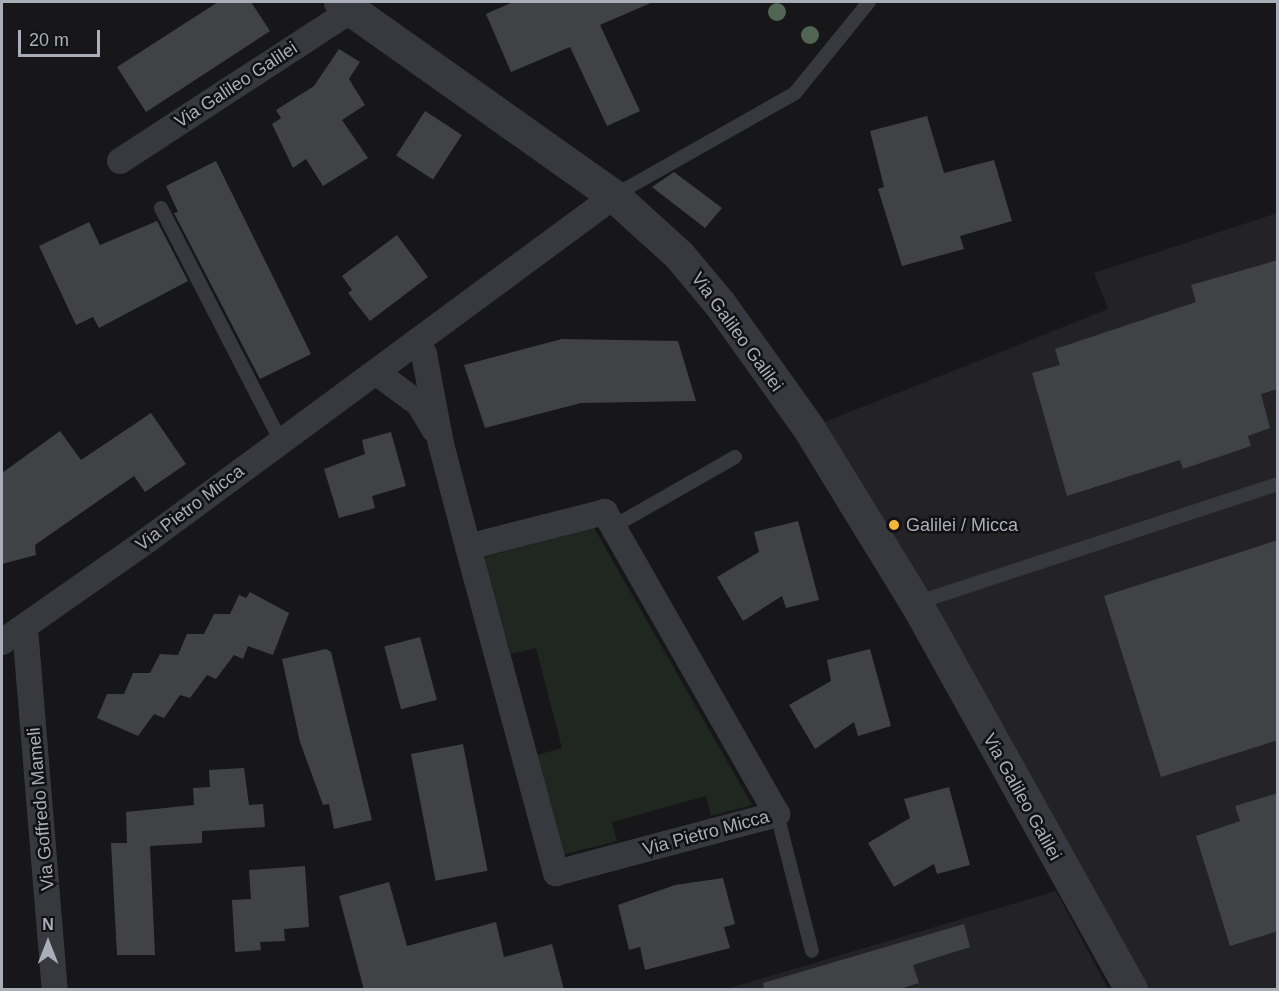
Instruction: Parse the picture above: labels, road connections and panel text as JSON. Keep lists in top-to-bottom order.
{
  "streets": {
    "street": ["Via Galileo Galilei", "Via Pietro Micca", "Via Goffredo Mameli"]
  },
  "crossings": [
    ["Via Galileo Galilei", "Via Pietro Micca"],
    ["Via Pietro Micca", "Via Goffredo Mameli"]
  ],
  "places": ["Galilei / Micca"],
  "scale_bar": "20 m",
  "north": "top"
}
